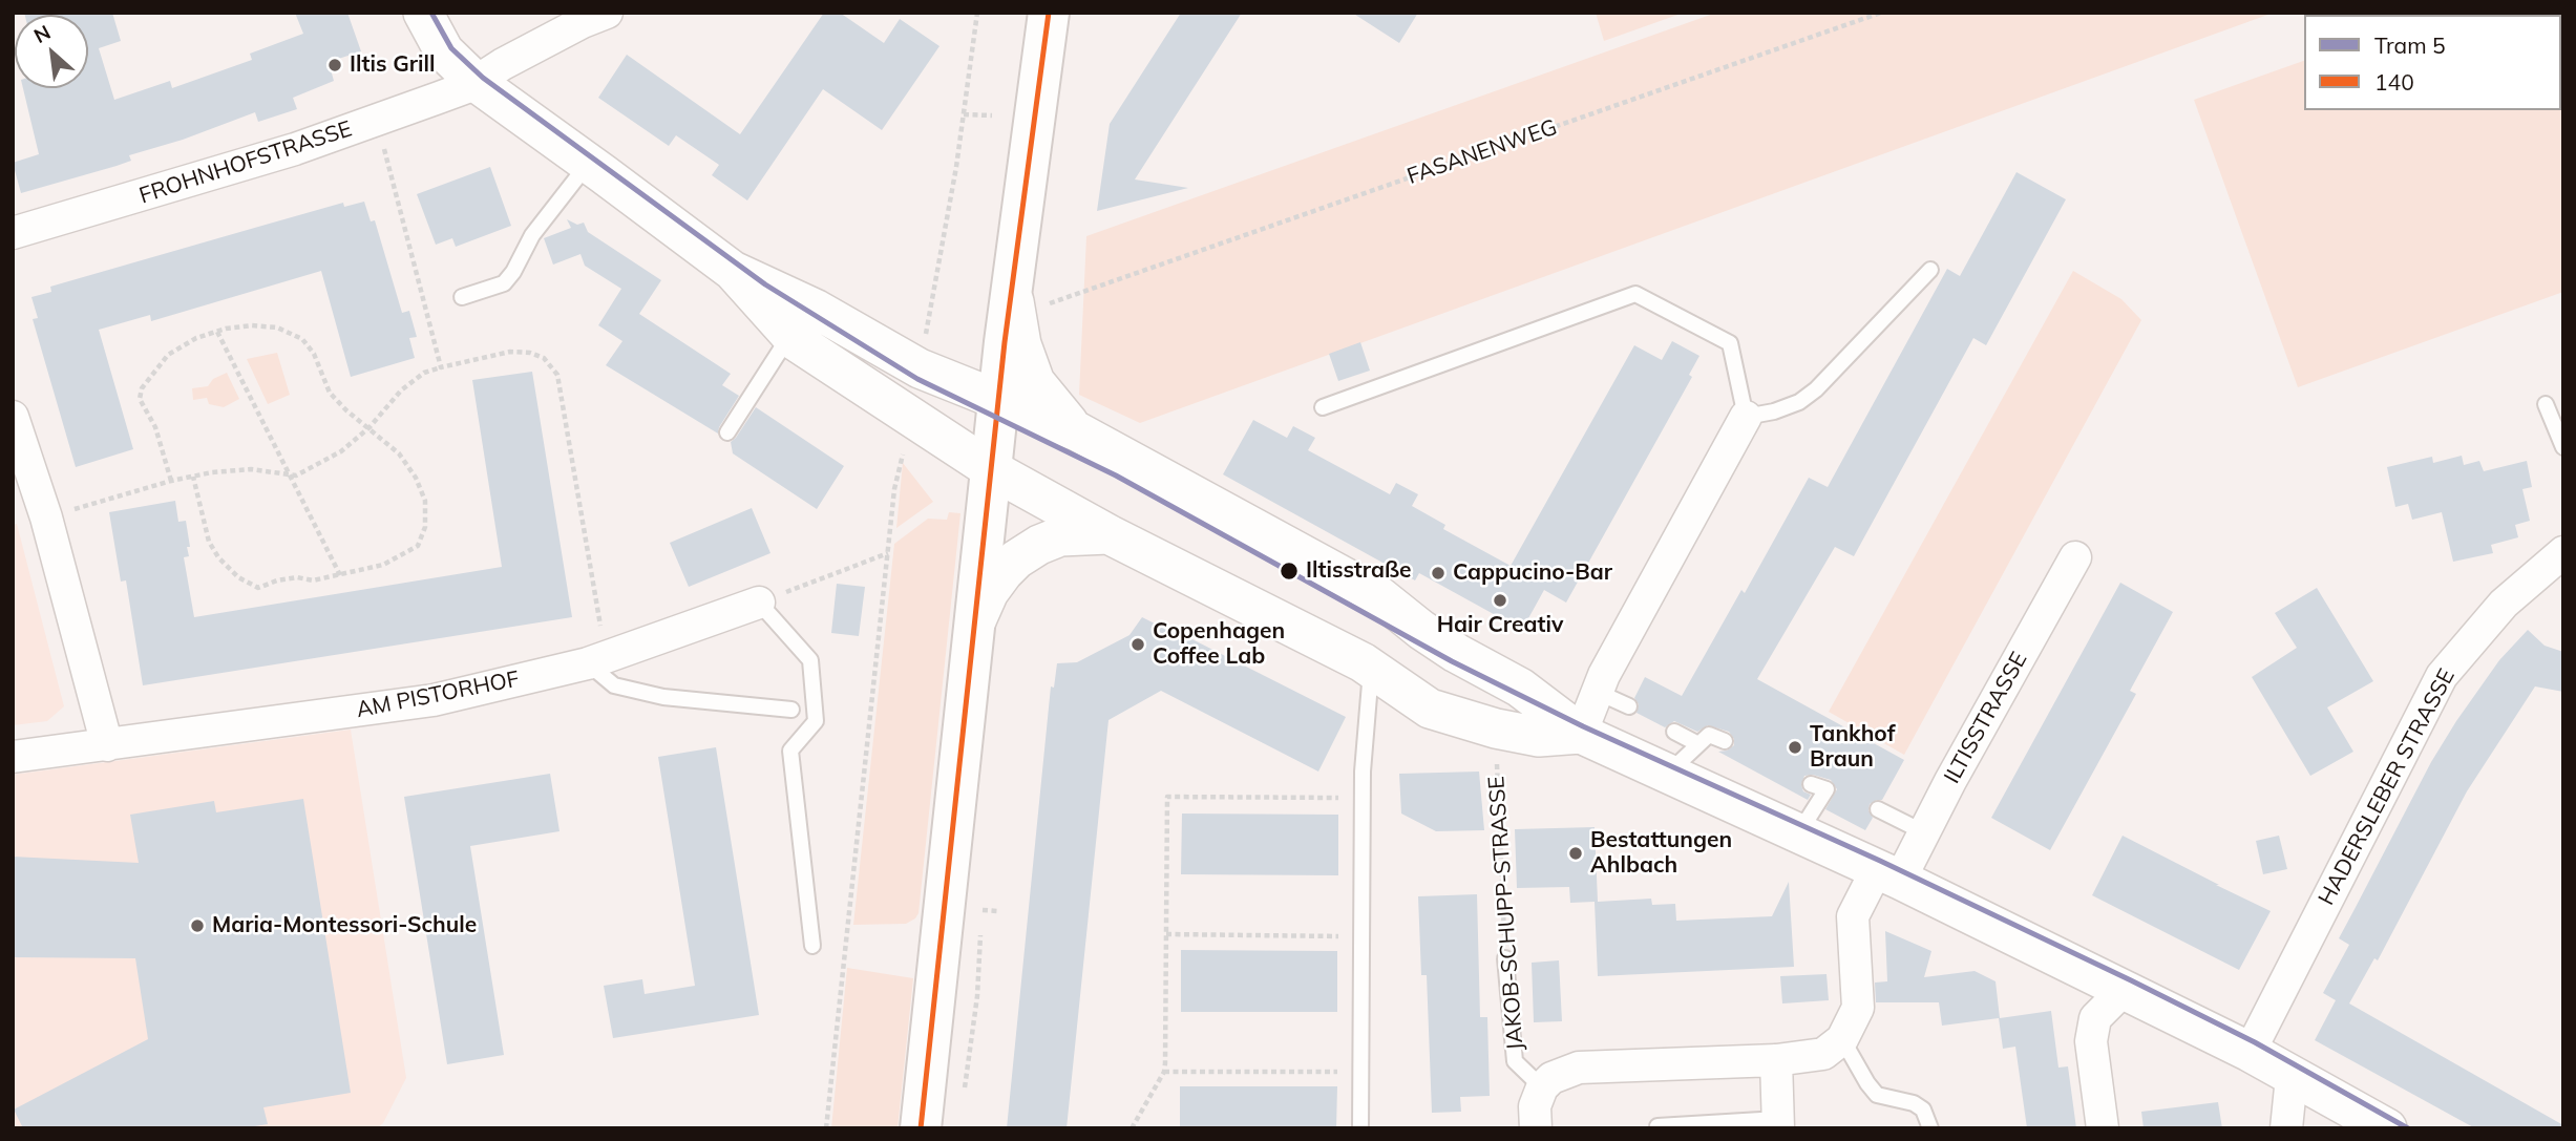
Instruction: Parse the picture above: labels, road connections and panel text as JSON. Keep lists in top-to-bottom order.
{
  "streets": {
    "street": [
      "FROHNHOFSTRASSE",
      "AM PISTORHOF",
      "ILTISSTRASSE",
      "HADERSLEBER STRASSE"
    ],
    "lane": ["JAKOB-SCHUPP-STRASSE"],
    "path": ["FASANENWEG"]
  },
  "places": [
    "Iltis Grill",
    "Iltisstraße",
    "Cappucino-Bar",
    "Hair Creativ",
    "Copenhagen Coffee Lab",
    "Tankhof Braun",
    "Bestattungen Ahlbach",
    "Maria-Montessori-Schule"
  ],
  "lines": ["tram line 5", "transit line 140"],
  "legend": ["Tram 5", "140"],
  "north": "top left"
}
